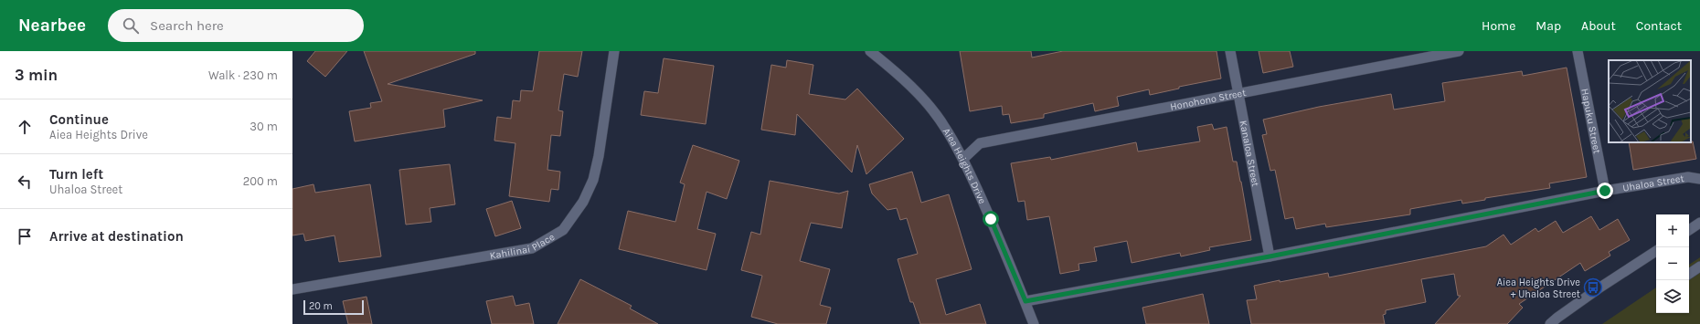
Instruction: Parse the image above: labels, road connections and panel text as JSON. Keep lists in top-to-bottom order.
{
  "streets": {
    "street": [
      "Honohono Street",
      "Hapuku Street",
      "Kanaloa Street",
      "Aiea Heights Drive",
      "Uhaloa Street",
      "Kahilinai Place"
    ]
  },
  "crossings": [
    ["Honohono Street", "Kanaloa Street"],
    ["Honohono Street", "Aiea Heights Drive"],
    ["Hapuku Street", "Uhaloa Street"],
    ["Kanaloa Street", "Uhaloa Street"],
    ["Aiea Heights Drive", "Uhaloa Street"]
  ],
  "places": {
    "bus stop": ["Aiea Heights Drive + Uhaloa Street"]
  },
  "scale_bar": "20 m",
  "page": {
    "header": "Nearbee",
    "search": "Search here",
    "nav": [
      "Home",
      "Map",
      "About",
      "Contact"
    ],
    "heading": ["3 min", "Walk · 230 m"],
    "list": [
      ["Continue", "Aiea Heights Drive", "30 m"],
      ["Turn left", "Uhaloa Street", "200 m"],
      "Arrive at destination"
    ],
    "map_buttons": ["+", "−"],
    "scale": "20 m"
  }
}
